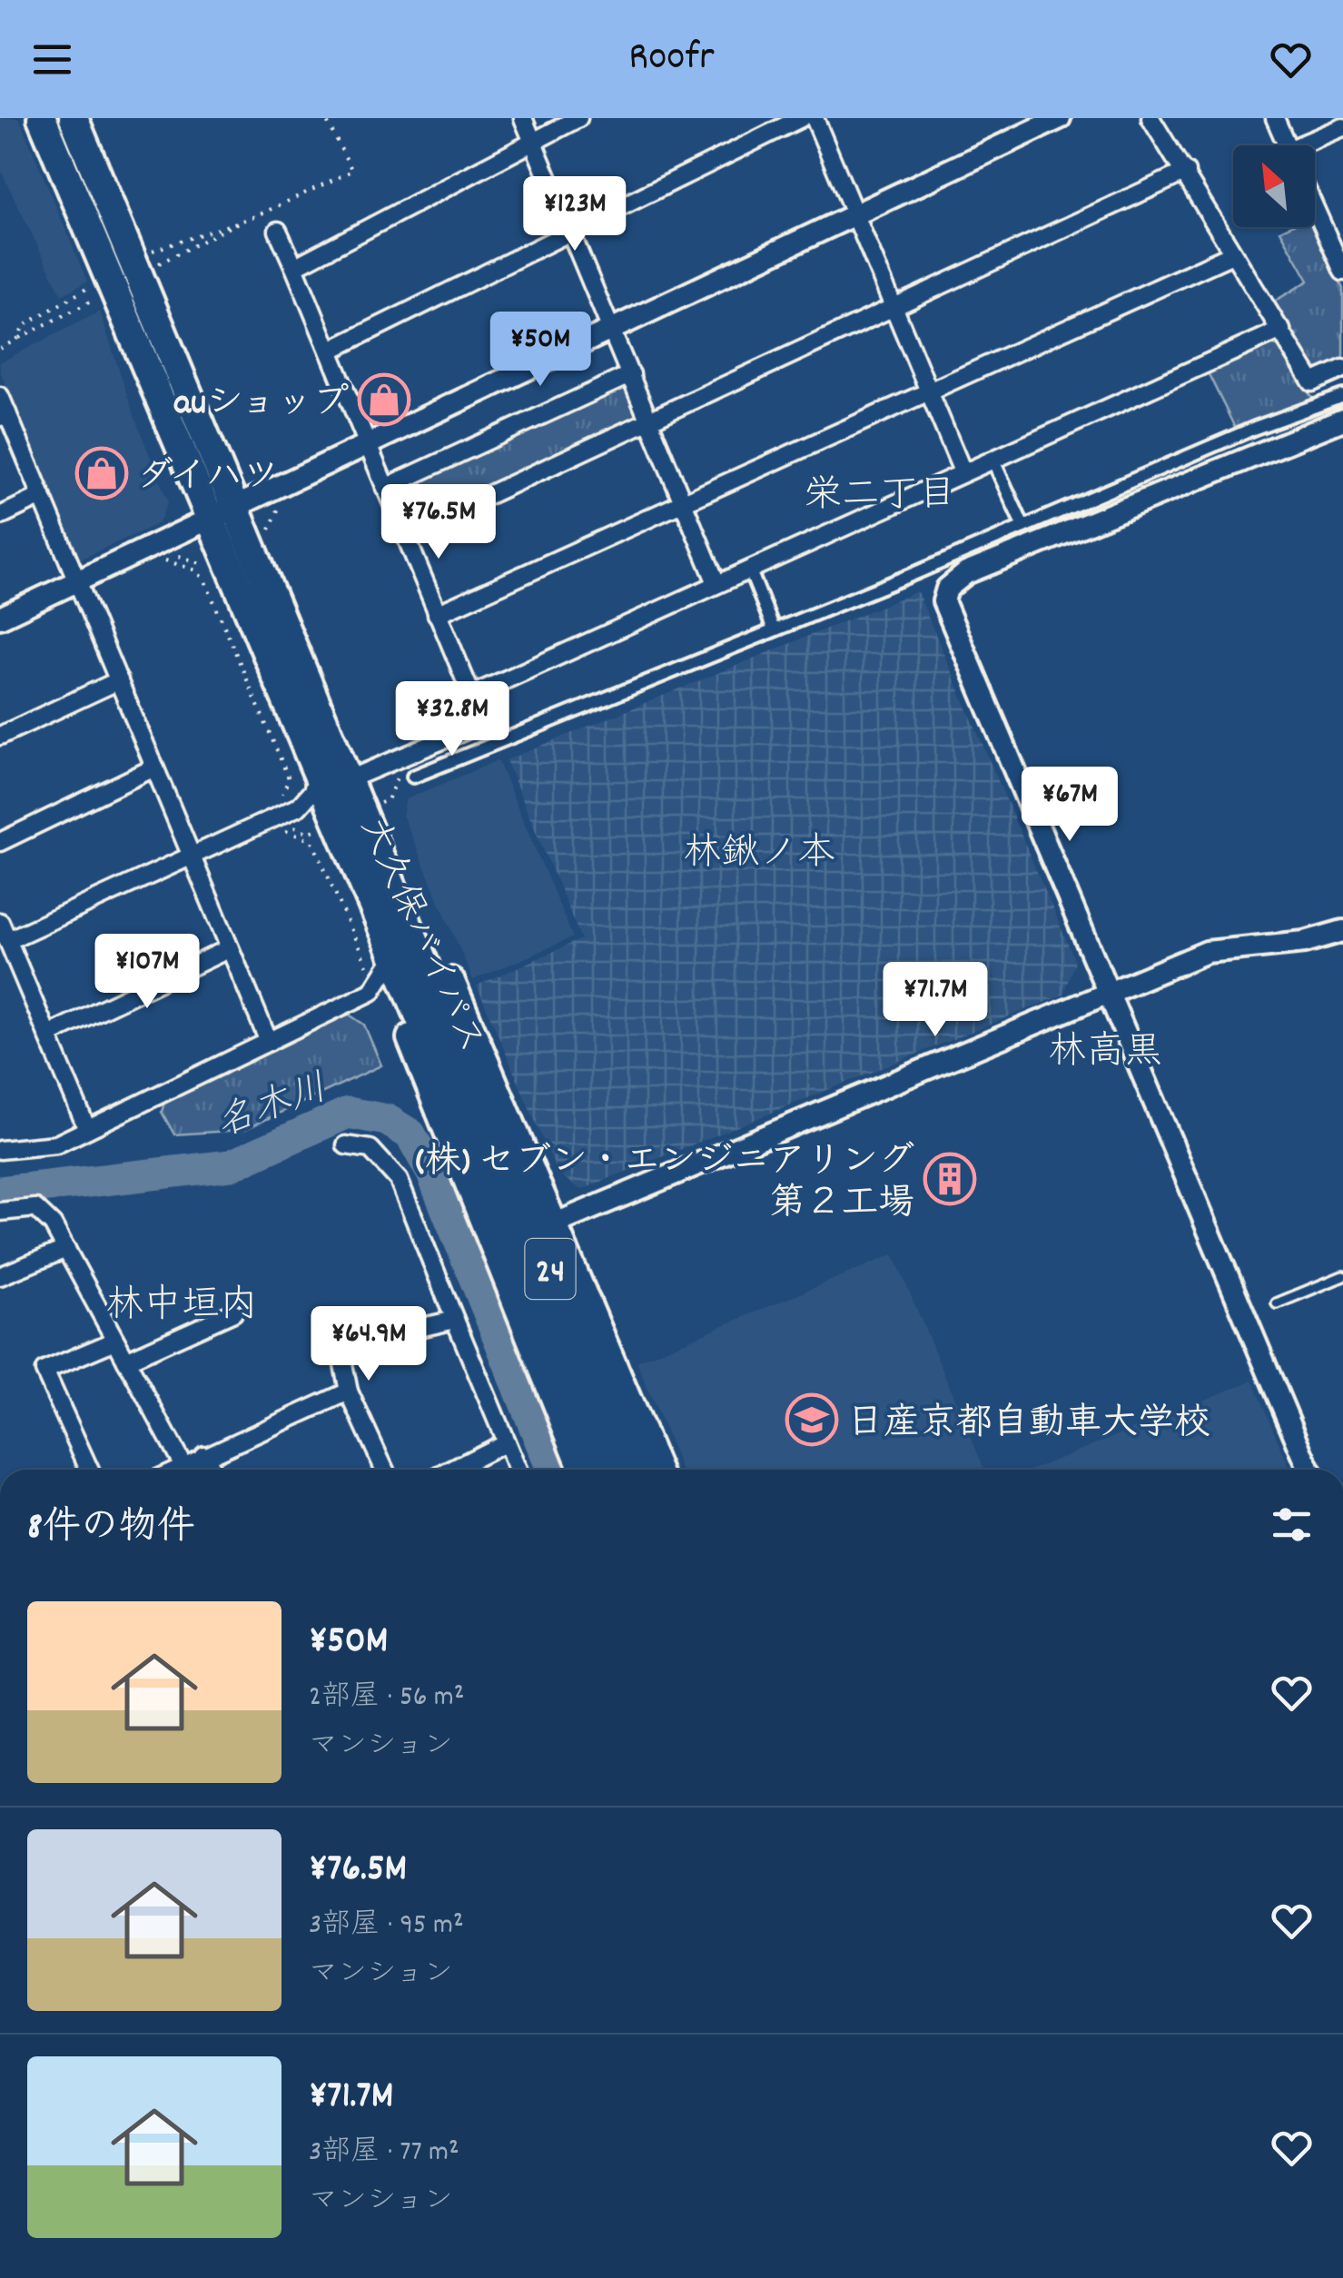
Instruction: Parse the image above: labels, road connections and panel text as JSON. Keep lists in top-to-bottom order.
{
  "streets": {
    "highway": ["大久保バイパス", "24"]
  },
  "districts": [
    "栄二丁目",
    "林鍬ノ本",
    "林高黒",
    "林中垣内"
  ],
  "water": ["名木川"],
  "places": {
    "shop": ["auショップ", "ダイハツ"],
    "building": ["(株) セブン・エンジニアリング 第２工場"],
    "school or university": ["日産京都自動車大学校"]
  },
  "north": "top left",
  "page": {
    "header": "Roofr",
    "price": [
      "¥123M",
      "¥50M",
      "¥76.5M",
      "¥32.8M",
      "¥67M",
      "¥107M",
      "¥71.7M",
      "¥64.9M"
    ],
    "heading": "8件の物件",
    "list": [
      {
        "name": "¥50M",
        "note": "2部屋 · 56 m² · マンション"
      },
      {
        "name": "¥76.5M",
        "note": "3部屋 · 95 m² · マンション"
      },
      {
        "name": "¥71.7M",
        "note": "3部屋 · 77 m² · マンション"
      }
    ]
  }
}
